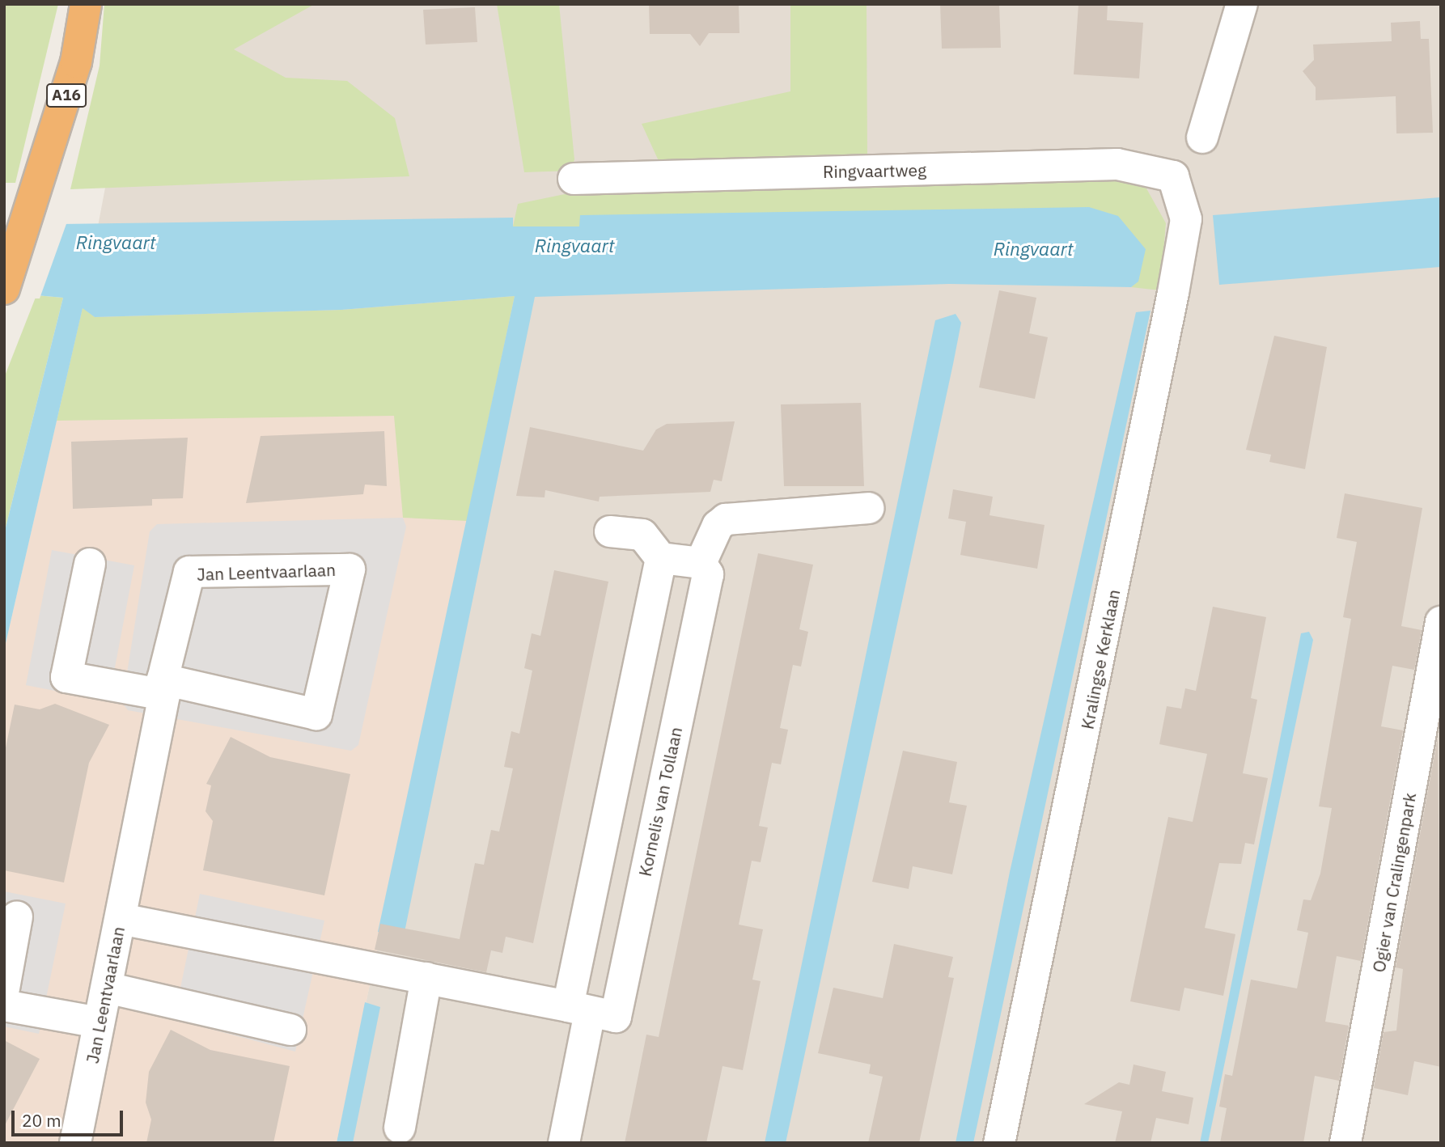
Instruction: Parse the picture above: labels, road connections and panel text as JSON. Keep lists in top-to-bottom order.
{
  "streets": {
    "highway": ["A16"],
    "street": [
      "Ringvaartweg",
      "Jan Leentvaarlaan",
      "Kralingse Kerklaan",
      "Kornelis van Tollaan",
      "Ogier van Cralingenpark"
    ]
  },
  "crossings": [
    ["Ringvaartweg", "Kralingse Kerklaan"]
  ],
  "water": ["Ringvaart"],
  "scale_bar": "20 m"
}
